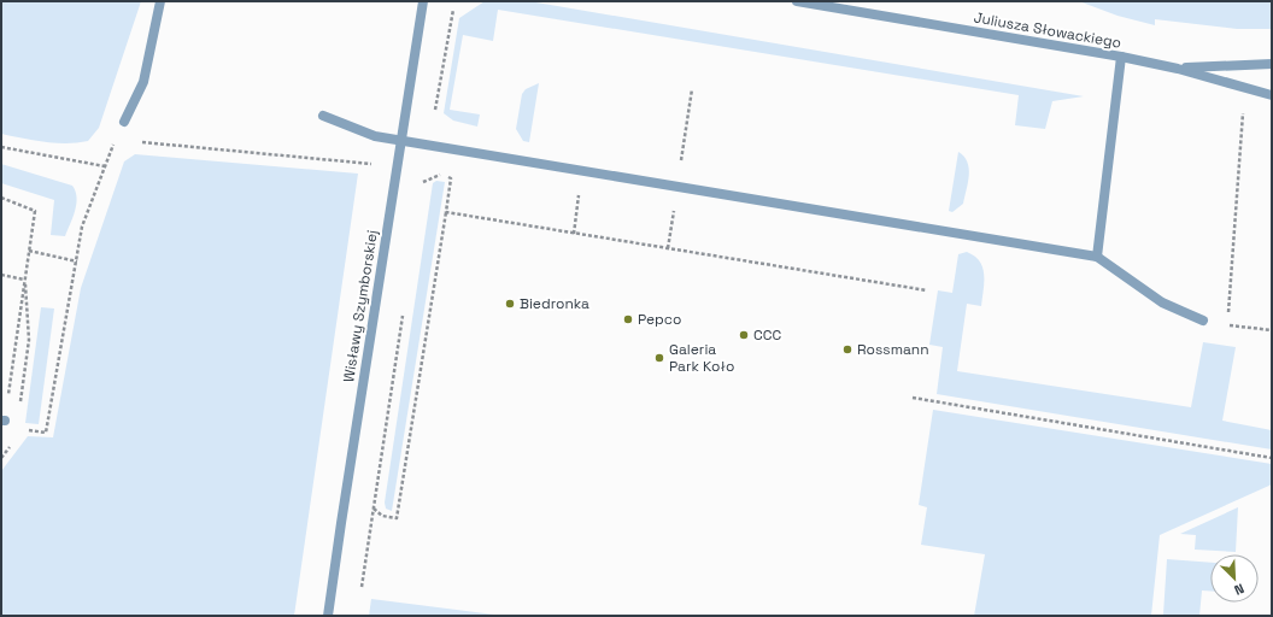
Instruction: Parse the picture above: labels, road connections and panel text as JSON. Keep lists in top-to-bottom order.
{
  "streets": {
    "street": ["Juliusza Słowackiego", "Wisławy Szymborskiej"]
  },
  "places": [
    "Biedronka",
    "Pepco",
    "CCC",
    "Rossmann",
    "Galeria Park Koło"
  ],
  "north": "bottom right"
}
